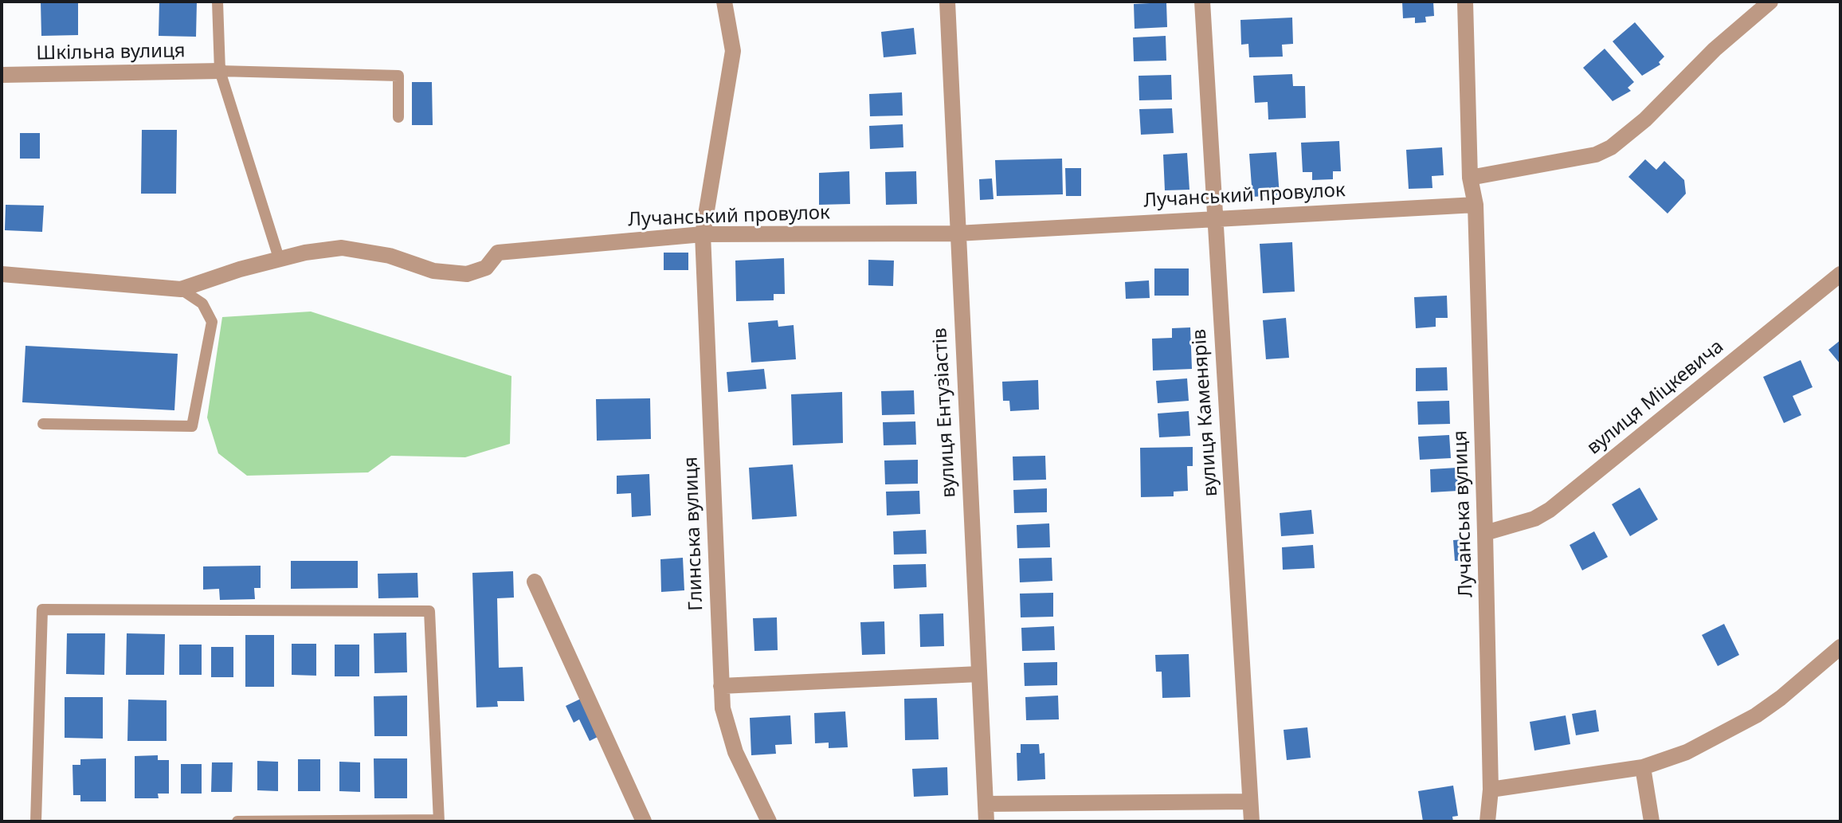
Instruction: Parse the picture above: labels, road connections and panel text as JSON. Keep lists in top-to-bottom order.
{
  "streets": {
    "street": [
      "Шкільна вулиця",
      "Лучанський провулок",
      "вулиця Міцкевича",
      "вулиця Ентузіастів",
      "вулиця Каменярів",
      "Лучанська вулиця",
      "Глинська вулиця"
    ]
  },
  "crossings": [
    ["Лучанський провулок", "вулиця Ентузіастів"],
    ["Лучанський провулок", "вулиця Каменярів"],
    ["Лучанський провулок", "Лучанська вулиця"],
    ["Лучанський провулок", "Глинська вулиця"],
    ["вулиця Міцкевича", "Лучанська вулиця"]
  ]
}
